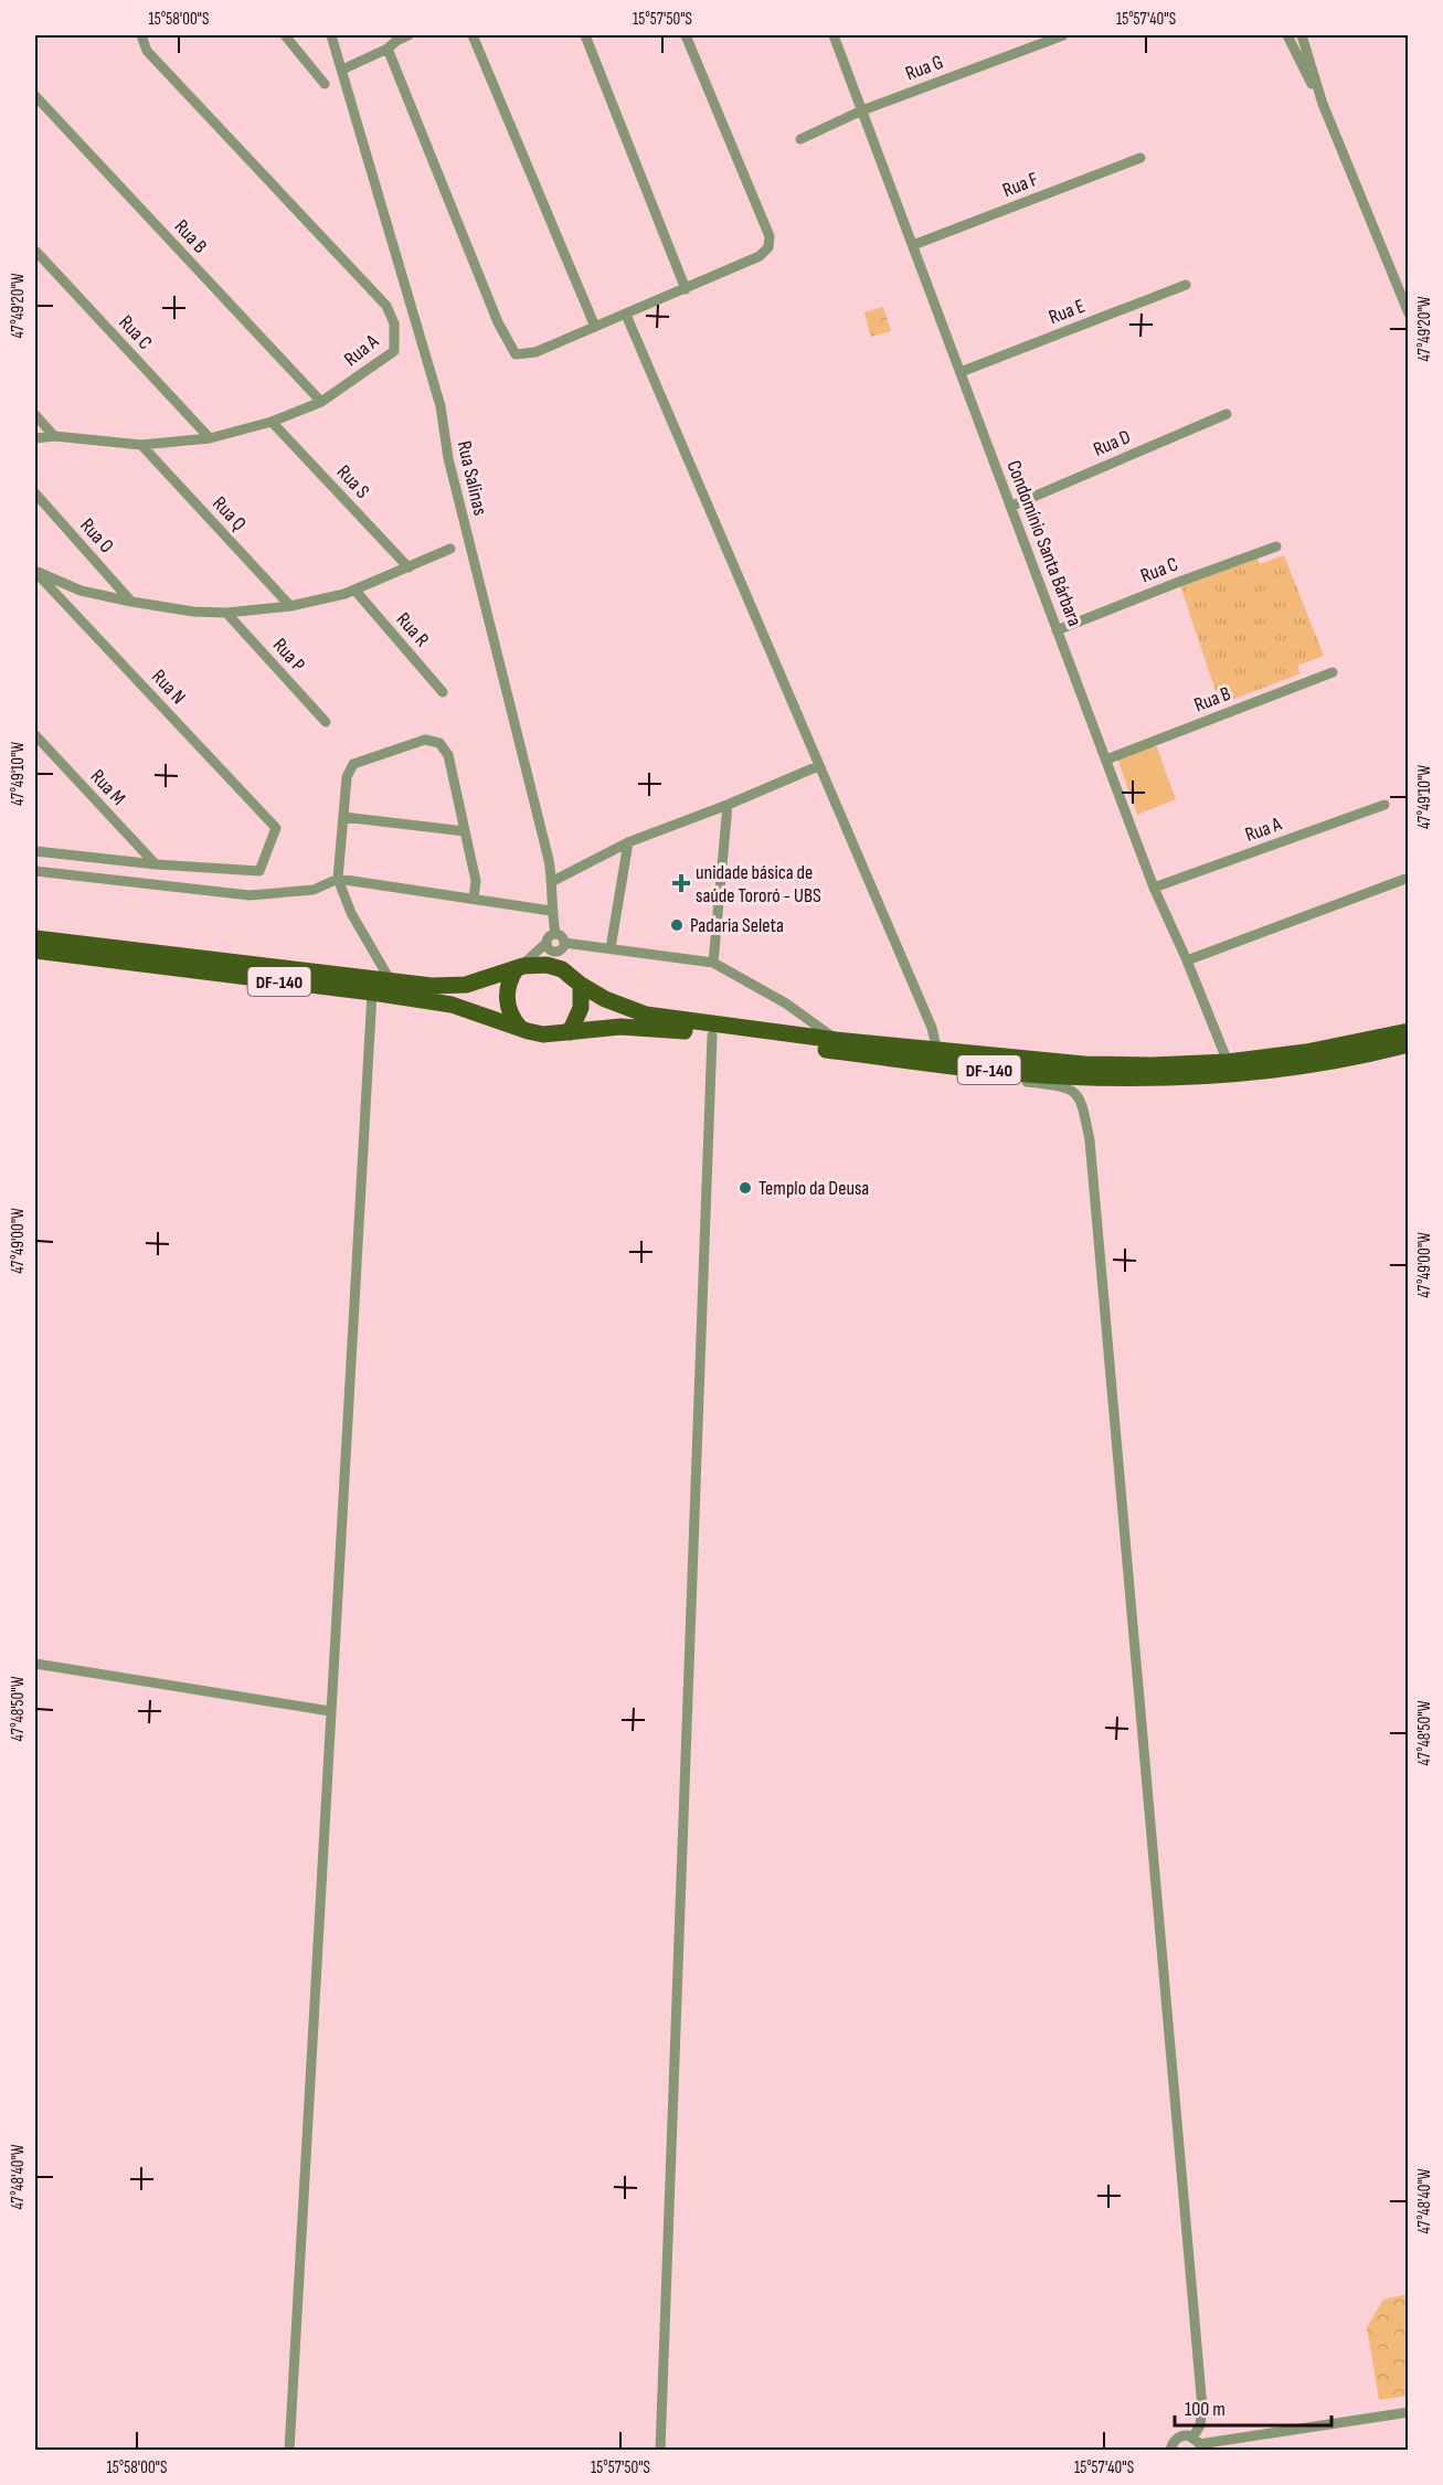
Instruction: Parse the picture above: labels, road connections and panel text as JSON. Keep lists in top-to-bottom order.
{
  "streets": {
    "main road": ["DF-140"],
    "street": [
      "Rua G",
      "Rua F",
      "Rua B",
      "Rua E",
      "Rua C",
      "Rua A",
      "Rua D",
      "Rua Salinas",
      "Rua S",
      "Rua Q",
      "Rua O",
      "Condomínio Santa Bárbara",
      "Rua R",
      "Rua P",
      "Rua N",
      "Rua M"
    ]
  },
  "crossings": [
    ["Rua G", "Condomínio Santa Bárbara"],
    ["Rua F", "Condomínio Santa Bárbara"],
    ["Rua B", "Rua A"],
    ["Rua B", "Condomínio Santa Bárbara"],
    ["Rua E", "Condomínio Santa Bárbara"],
    ["Rua C", "Rua A"],
    ["Rua C", "Condomínio Santa Bárbara"],
    ["Rua A", "Rua S"],
    ["Rua A", "Rua Q"],
    ["Rua A", "Condomínio Santa Bárbara"],
    ["Rua D", "Condomínio Santa Bárbara"],
    ["Condomínio Santa Bárbara", "DF-140"],
    ["Rua N", "Rua M"]
  ],
  "places": {
    "health": ["unidade básica de saúde Tororó - UBS"],
    "other": ["Padaria Seleta", "Templo da Deusa"]
  },
  "scale_bar": "100 m",
  "coordinates": [
    "15°58'00\"S",
    "15°57'50\"S",
    "15°57'40\"S",
    "47°49'20\"W",
    "47°49'10\"W",
    "47°49'00\"W",
    "47°48'50\"W",
    "47°48'40\"W"
  ]
}
